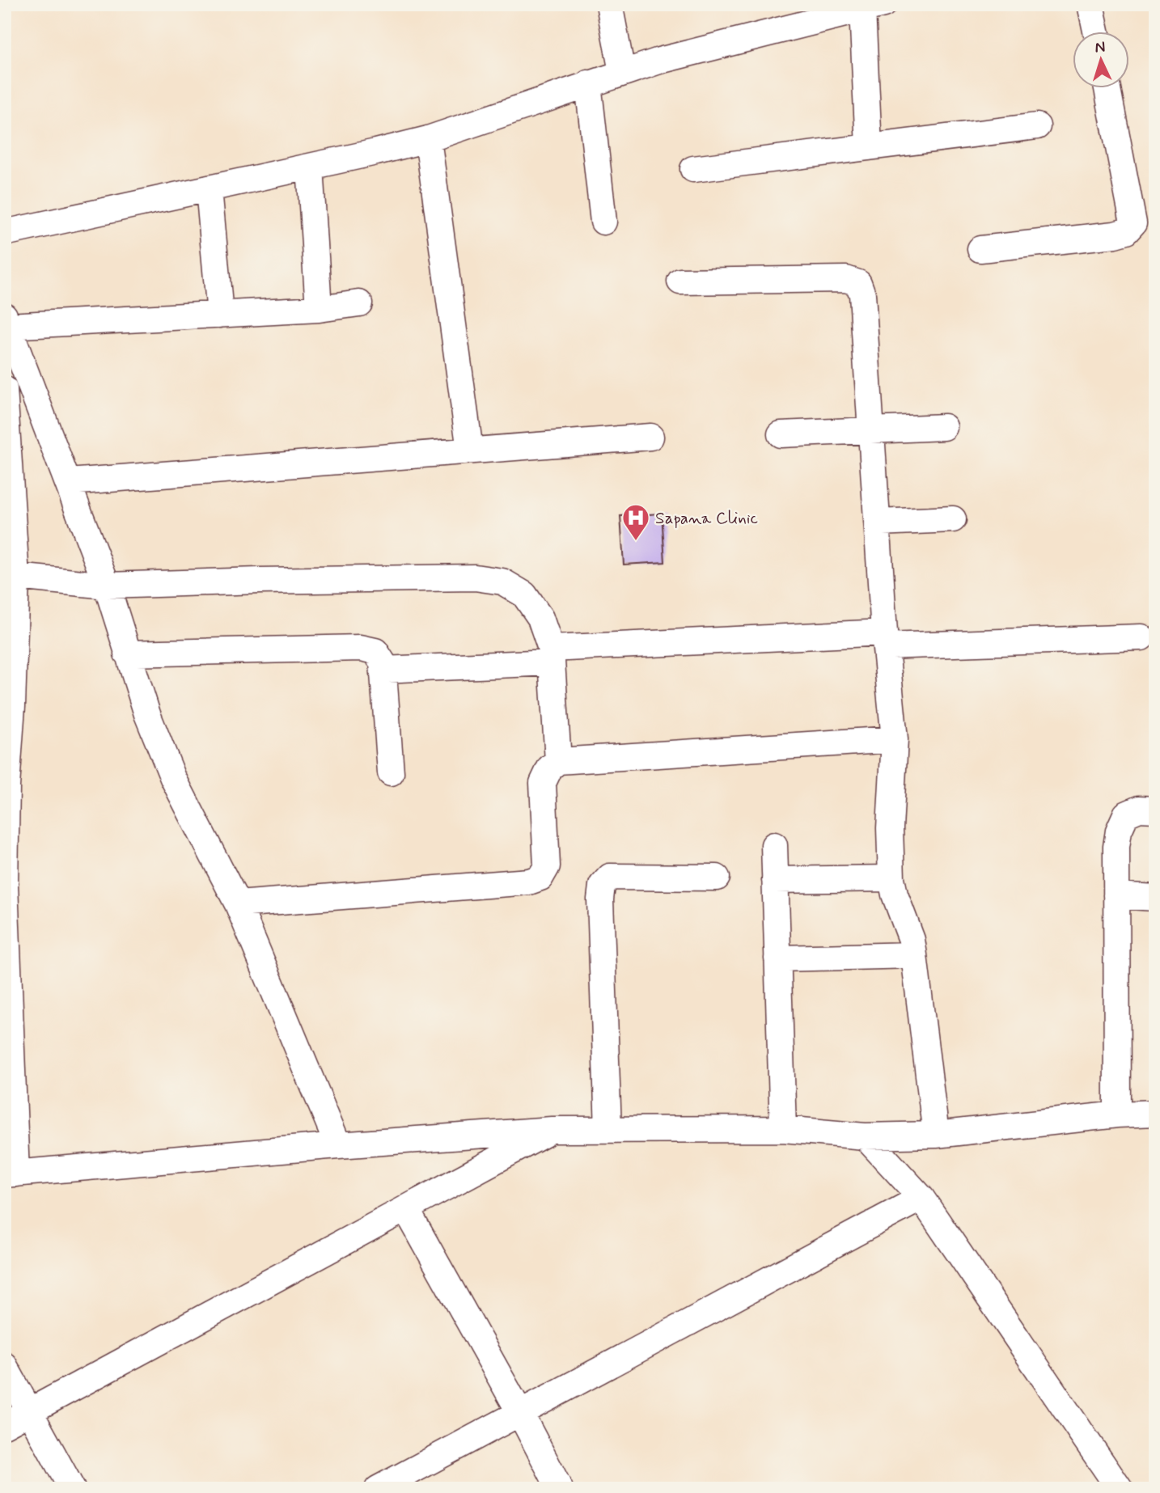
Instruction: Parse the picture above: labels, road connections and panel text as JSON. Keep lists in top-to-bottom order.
{
  "places": {
    "hospital": ["Sapana Clinic"]
  },
  "north": "top"
}
